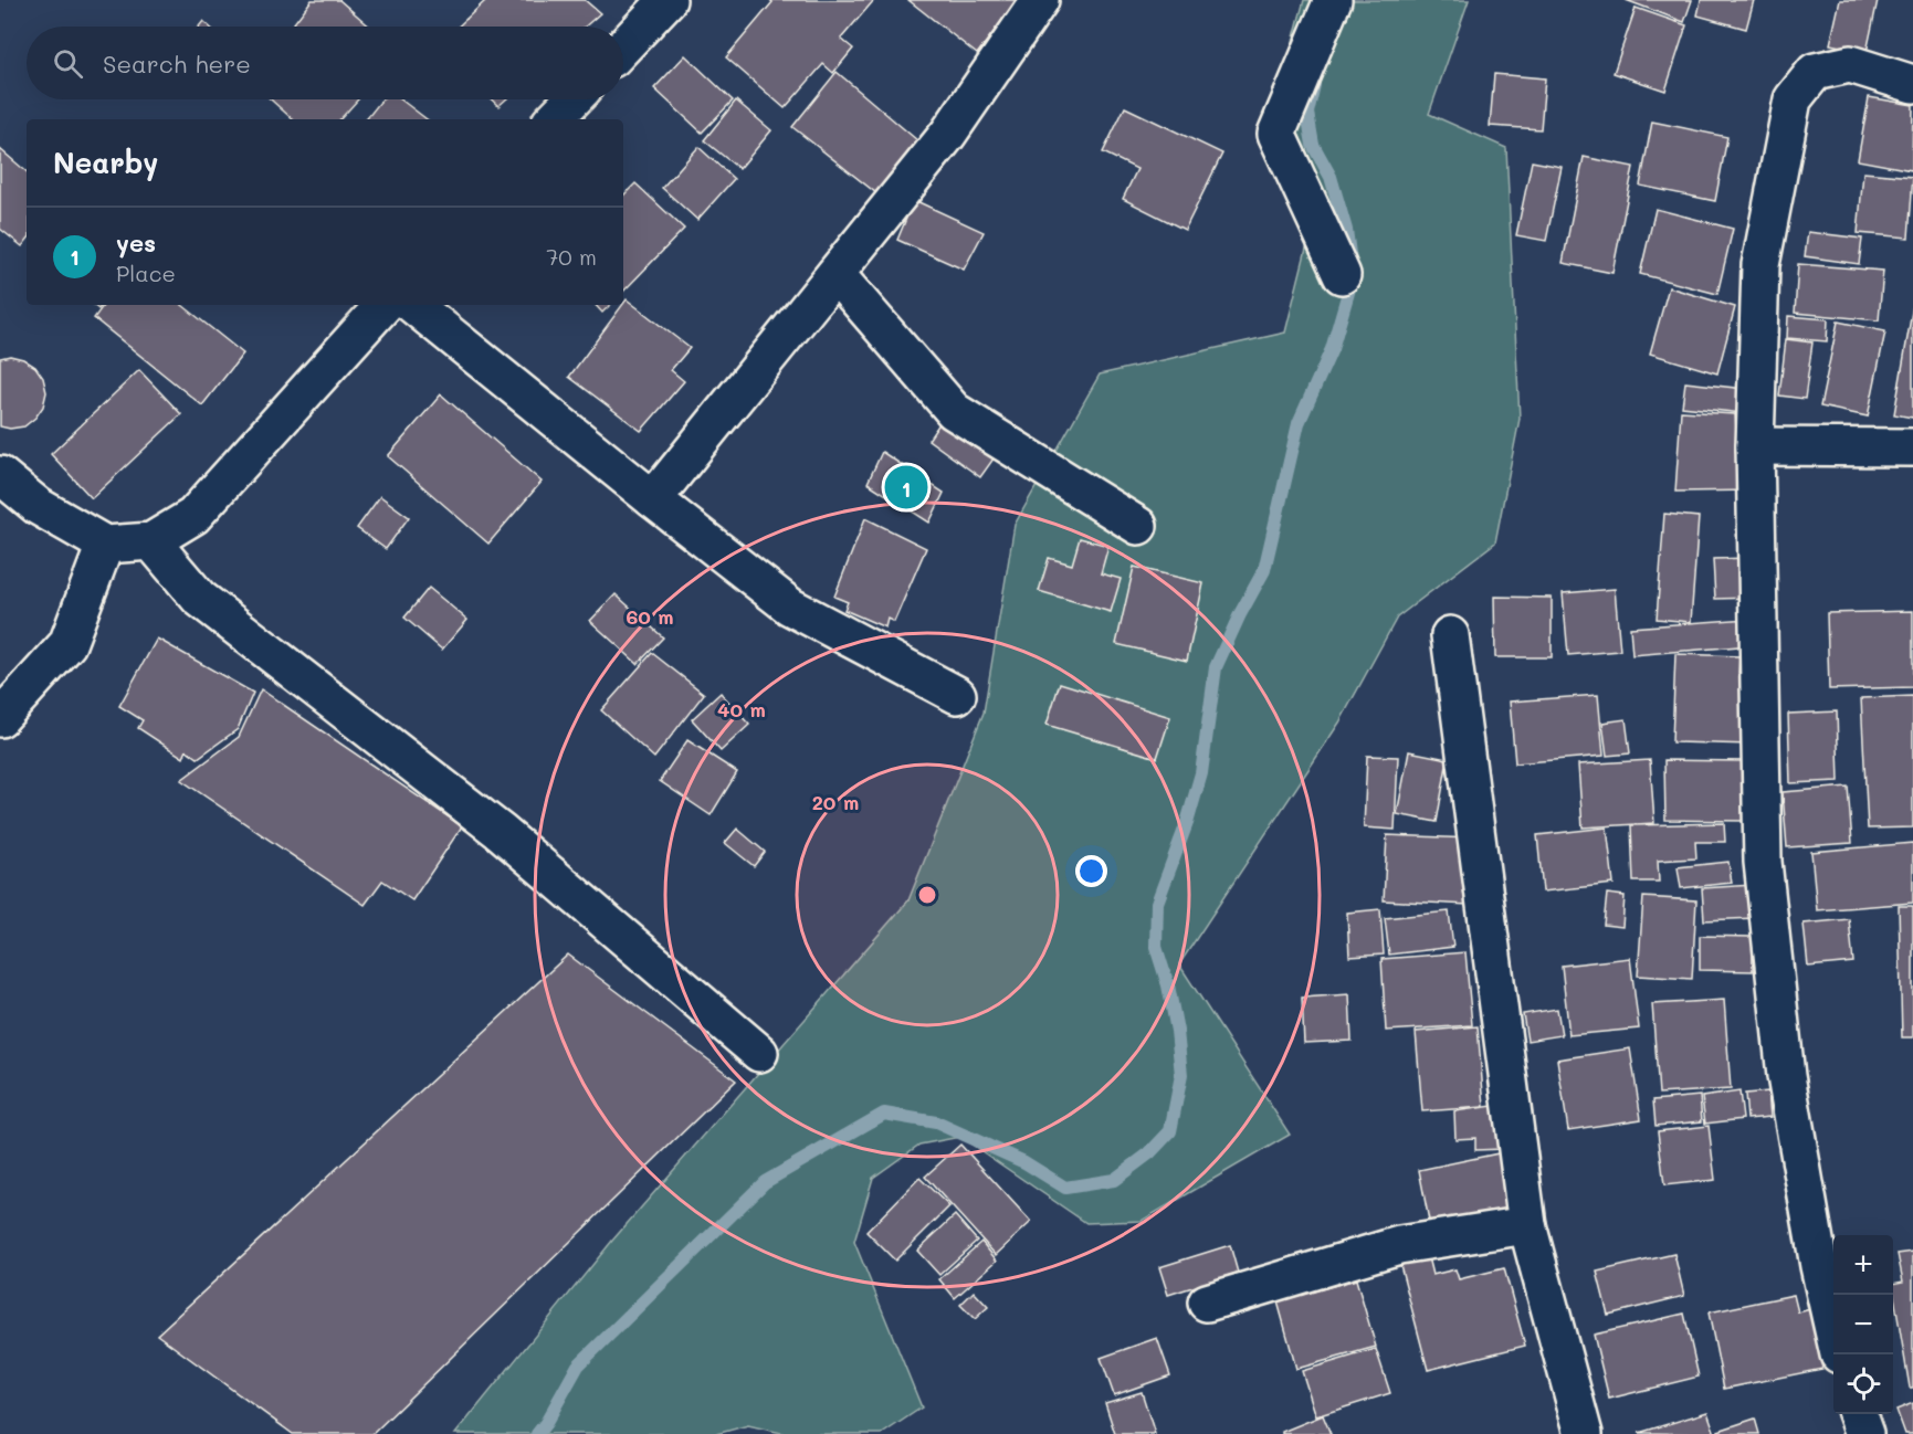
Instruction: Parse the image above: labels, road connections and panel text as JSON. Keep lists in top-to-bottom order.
{
  "page": {
    "search": "Search here",
    "heading": "Nearby",
    "list": [
      {
        "mark": "1",
        "name": "yes",
        "note": "Place",
        "value": "70 m"
      }
    ],
    "pins": "1",
    "map_buttons": ["+", "−"]
  },
  "rings": ["60 m", "40 m", "20 m"]
}
